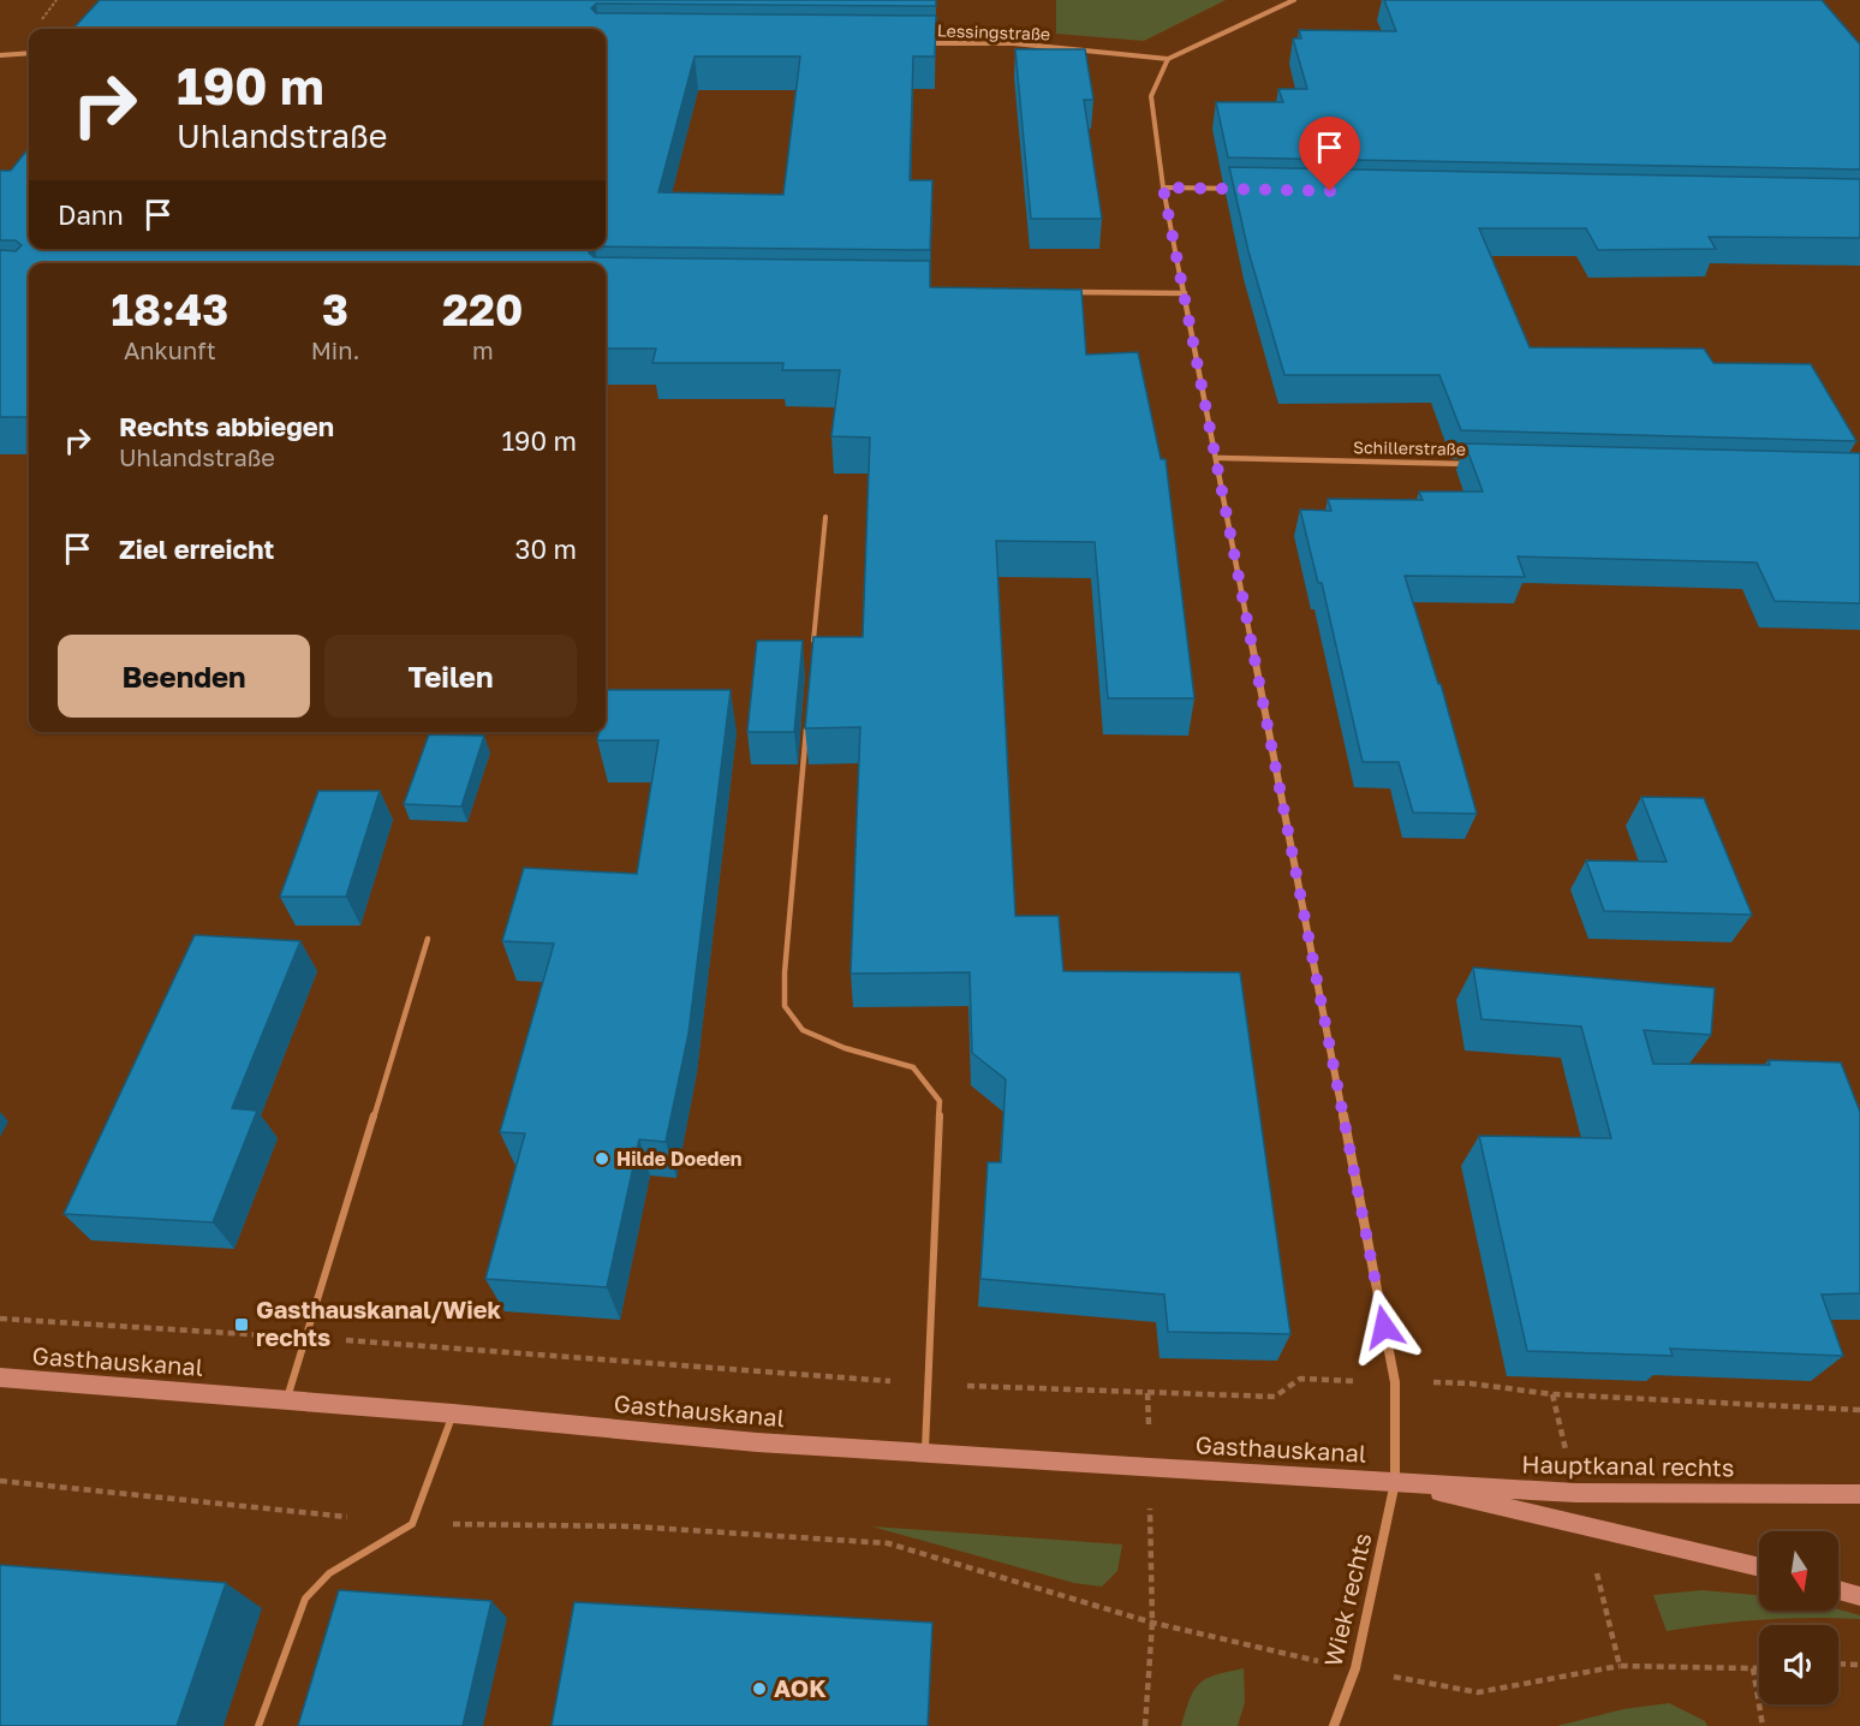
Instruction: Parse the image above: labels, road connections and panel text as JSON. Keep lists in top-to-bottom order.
{
  "streets": {
    "street": [
      "Lessingstraße",
      "Schillerstraße",
      "Gasthauskanal",
      "Hauptkanal rechts",
      "Wiek rechts"
    ]
  },
  "crossings": [
    ["Lessingstraße", "Wiek rechts"],
    ["Schillerstraße", "Wiek rechts"],
    ["Gasthauskanal", "Hauptkanal rechts"],
    ["Gasthauskanal", "Wiek rechts"],
    ["Hauptkanal rechts", "Wiek rechts"]
  ],
  "places": {
    "other": ["Hilde Doeden", "AOK"],
    "transit": ["Gasthauskanal/Wiek rechts"]
  },
  "north": "bottom",
  "page": {
    "turn": ["190 m", "Uhlandstraße"],
    "then": "Dann",
    "eta": [
      "18:43",
      "Ankunft",
      "3",
      "Min.",
      "220",
      "m"
    ],
    "list": [
      {
        "name": "Rechts abbiegen",
        "note": "Uhlandstraße",
        "value": "190 m"
      },
      {
        "name": "Ziel erreicht",
        "value": "30 m"
      }
    ],
    "buttons": ["Beenden", "Teilen"]
  }
}
